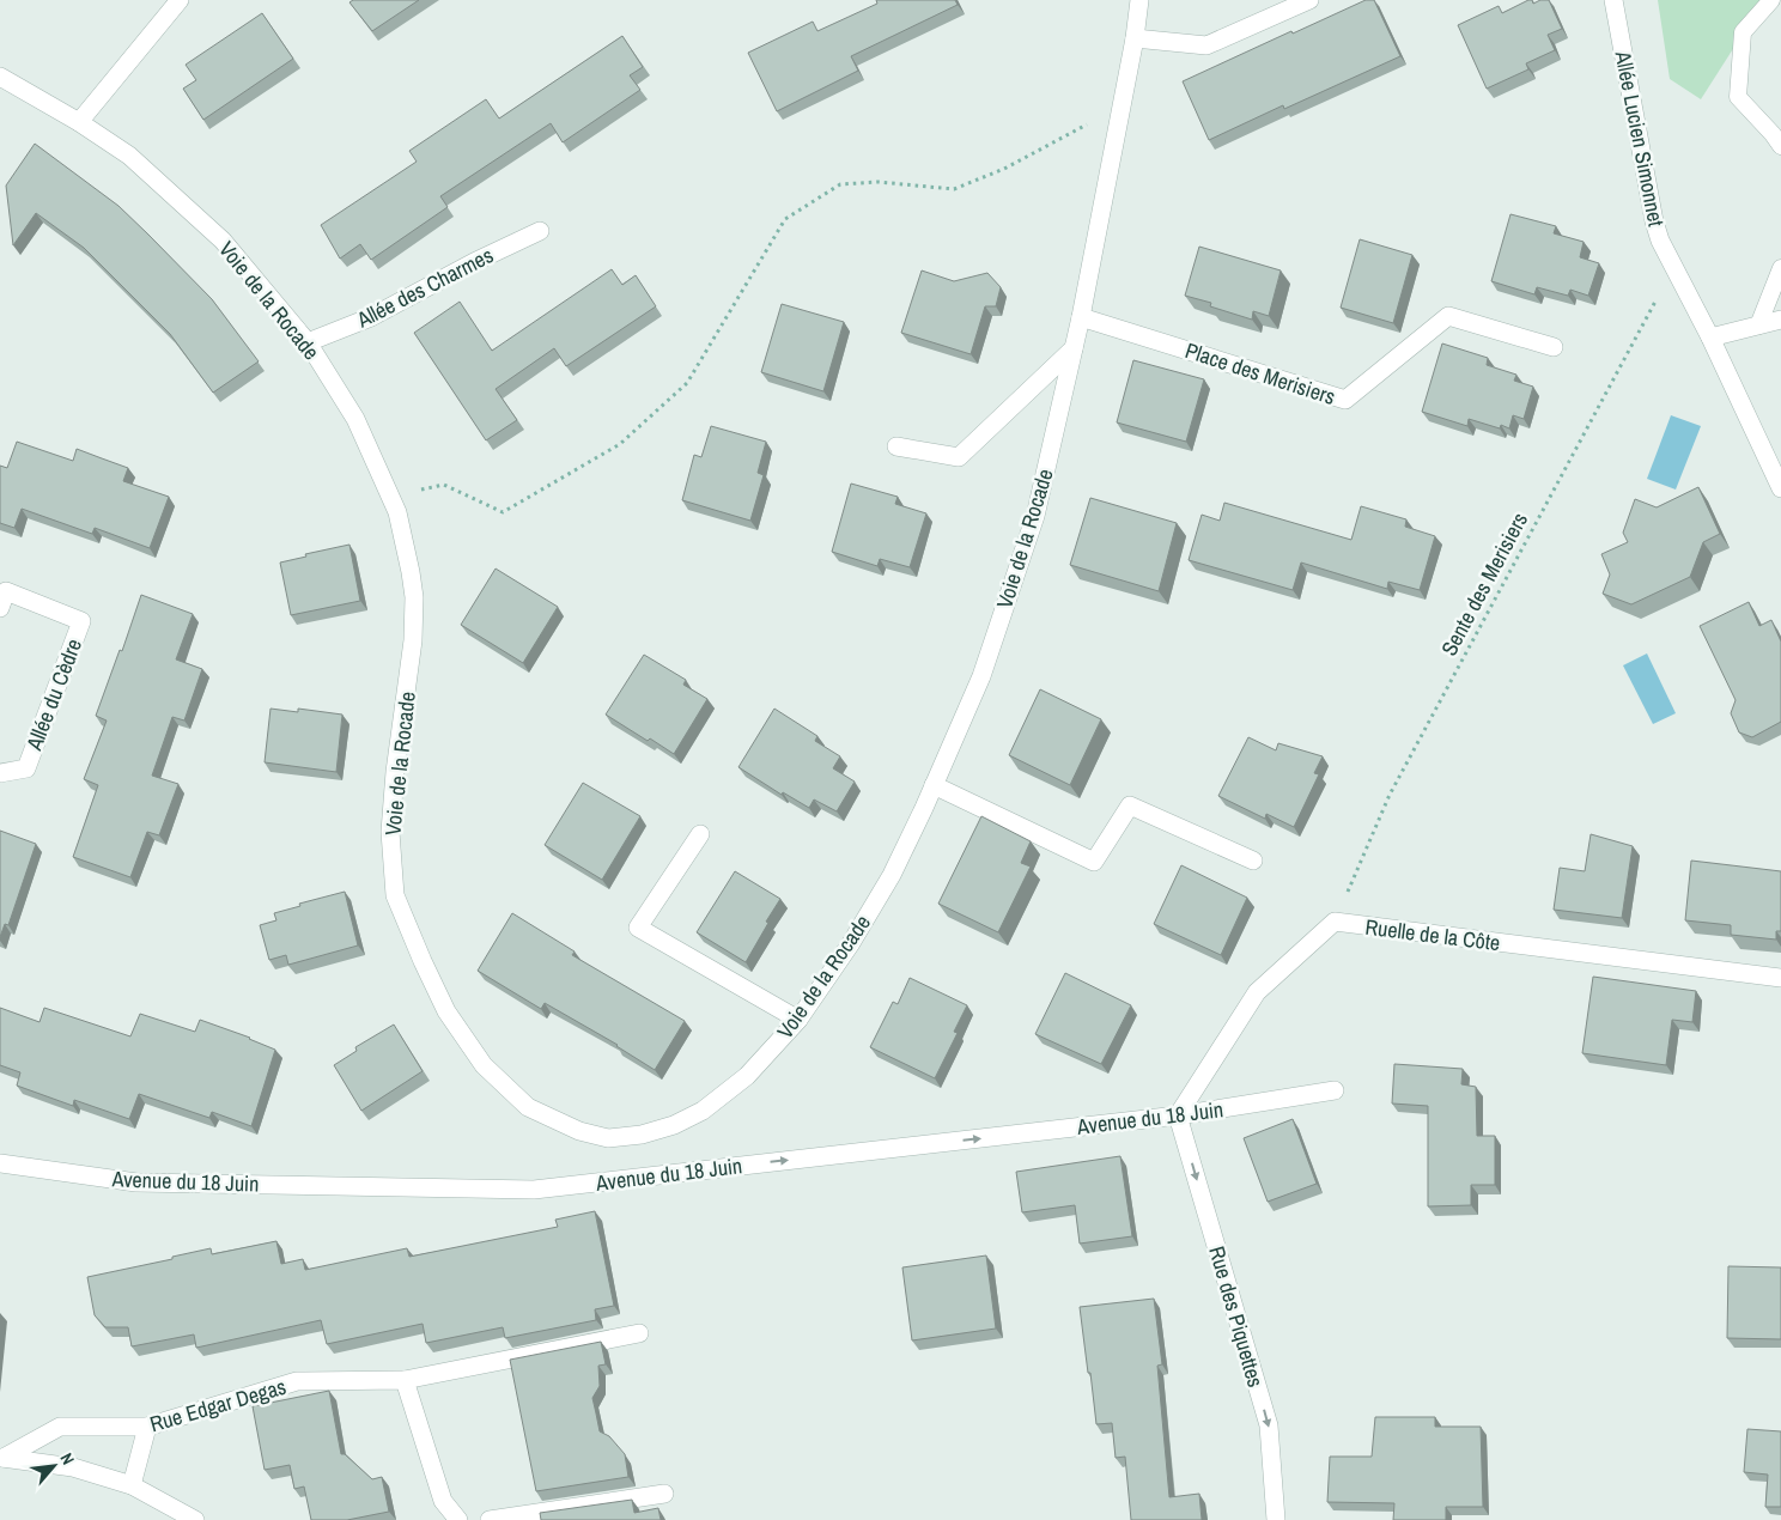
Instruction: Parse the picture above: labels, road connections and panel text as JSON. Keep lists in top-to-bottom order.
{
  "streets": {
    "street": [
      "Allée Lucien Simonnet",
      "Allée des Charmes",
      "Voie de la Rocade",
      "Place des Merisiers",
      "Allée du Cèdre",
      "Ruelle de la Côte",
      "Avenue du 18 Juin",
      "Rue des Piquettes",
      "Rue Edgar Degas"
    ],
    "path": ["Sente des Merisiers"]
  },
  "crossings": [
    ["Allée Lucien Simonnet", "Sente des Merisiers"],
    ["Allée des Charmes", "Voie de la Rocade"],
    ["Voie de la Rocade", "Place des Merisiers"],
    ["Sente des Merisiers", "Ruelle de la Côte"],
    ["Ruelle de la Côte", "Avenue du 18 Juin"],
    ["Ruelle de la Côte", "Rue des Piquettes"],
    ["Avenue du 18 Juin", "Rue des Piquettes"]
  ],
  "one_way": ["Avenue du 18 Juin", "Rue des Piquettes"],
  "north": "top right"
}
